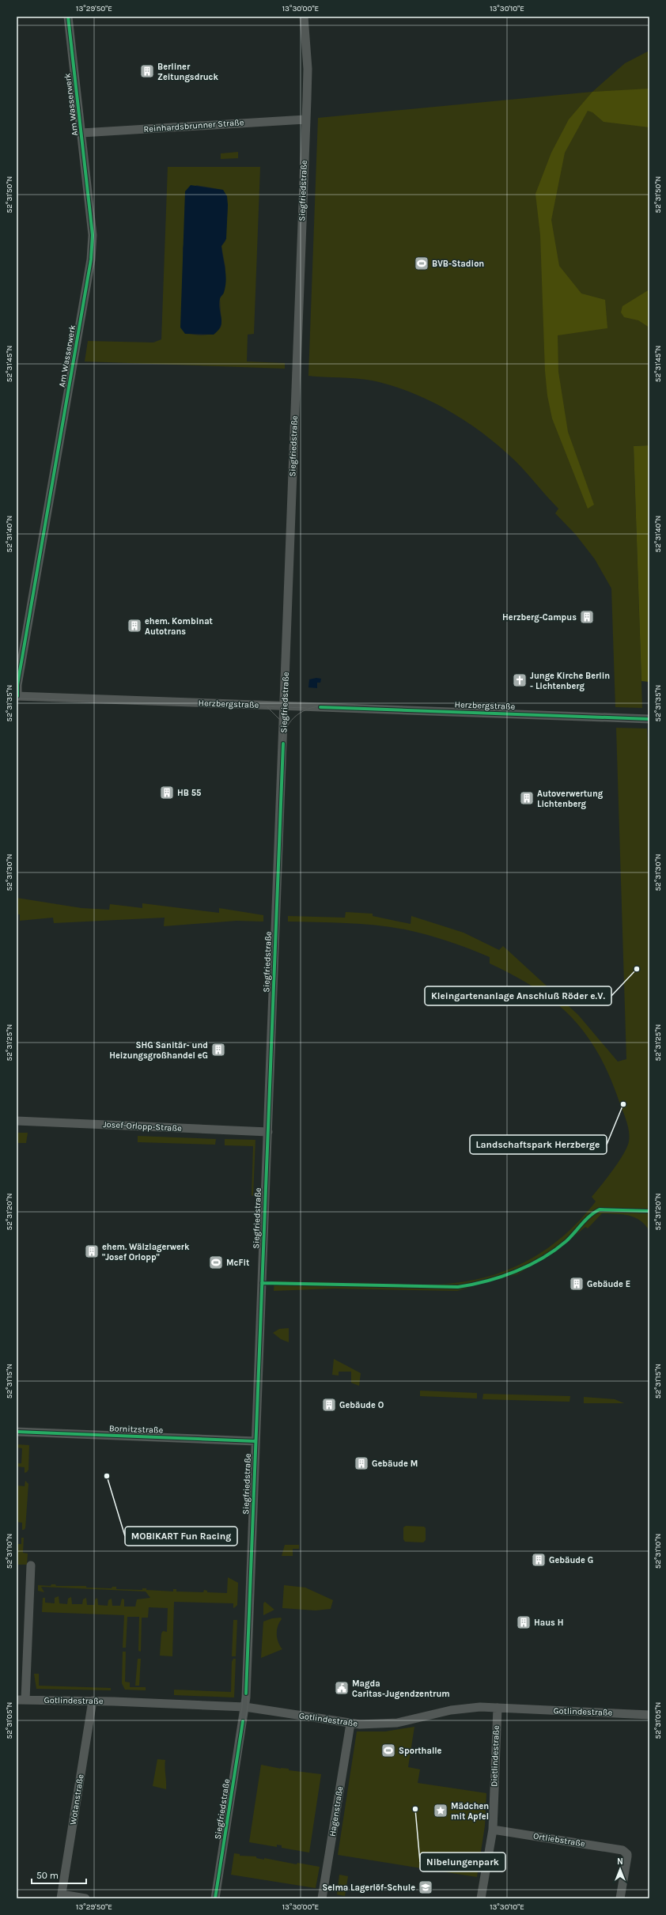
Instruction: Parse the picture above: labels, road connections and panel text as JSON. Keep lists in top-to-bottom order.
{
  "streets": {
    "street": [
      "Am Wasserwerk",
      "Reinhardsbrunner Straße",
      "Siegfriedstraße",
      "Herzbergstraße",
      "Josef-Orlopp-Straße",
      "Bornitzstraße",
      "Gotlindestraße",
      "Dietlindestraße",
      "Wotanstraße",
      "Hagenstraße",
      "Ortliebstraße"
    ]
  },
  "crossings": [
    ["Am Wasserwerk", "Reinhardsbrunner Straße"],
    ["Am Wasserwerk", "Herzbergstraße"],
    ["Reinhardsbrunner Straße", "Siegfriedstraße"],
    ["Siegfriedstraße", "Herzbergstraße"],
    ["Siegfriedstraße", "Josef-Orlopp-Straße"],
    ["Siegfriedstraße", "Bornitzstraße"],
    ["Siegfriedstraße", "Gotlindestraße"],
    ["Gotlindestraße", "Dietlindestraße"],
    ["Gotlindestraße", "Wotanstraße"],
    ["Gotlindestraße", "Hagenstraße"],
    ["Dietlindestraße", "Ortliebstraße"]
  ],
  "places": {
    "building": [
      "Berliner Zeitungsdruck",
      "Herzberg-Campus",
      "ehem. Kombinat Autotrans",
      "HB 55",
      "Autoverwertung Lichtenberg",
      "SHG Sanitär- und Heizungsgroßhandel eG",
      "ehem. Wälzlagerwerk \"Josef Orlopp\"",
      "Gebäude E",
      "Gebäude O",
      "Gebäude M",
      "Gebäude G",
      "Haus H"
    ],
    "sports": ["BVB-Stadion", "McFit", "Sporthalle"],
    "church": ["Junge Kirche Berlin - Lichtenberg"],
    "other": [
      "Kleingartenanlage Anschluß Röder e.V.",
      "Landschaftspark Herzberge",
      "MOBIKART Fun Racing",
      "Nibelungenpark"
    ],
    "public building": ["Magda Caritas-Jugendzentrum"],
    "place": ["Mädchen mit Apfel"],
    "school or university": ["Selma Lagerlöf-Schule"]
  },
  "scale_bar": "50 m",
  "north": "top",
  "coordinates": [
    "13°29'50\"E",
    "13°30'00\"E",
    "13°30'10\"E",
    "52°31'50\"N",
    "52°31'45\"N",
    "52°31'40\"N",
    "52°31'35\"N",
    "52°31'30\"N",
    "52°31'25\"N",
    "52°31'20\"N",
    "52°31'15\"N",
    "52°31'10\"N",
    "52°31'05\"N"
  ]
}
